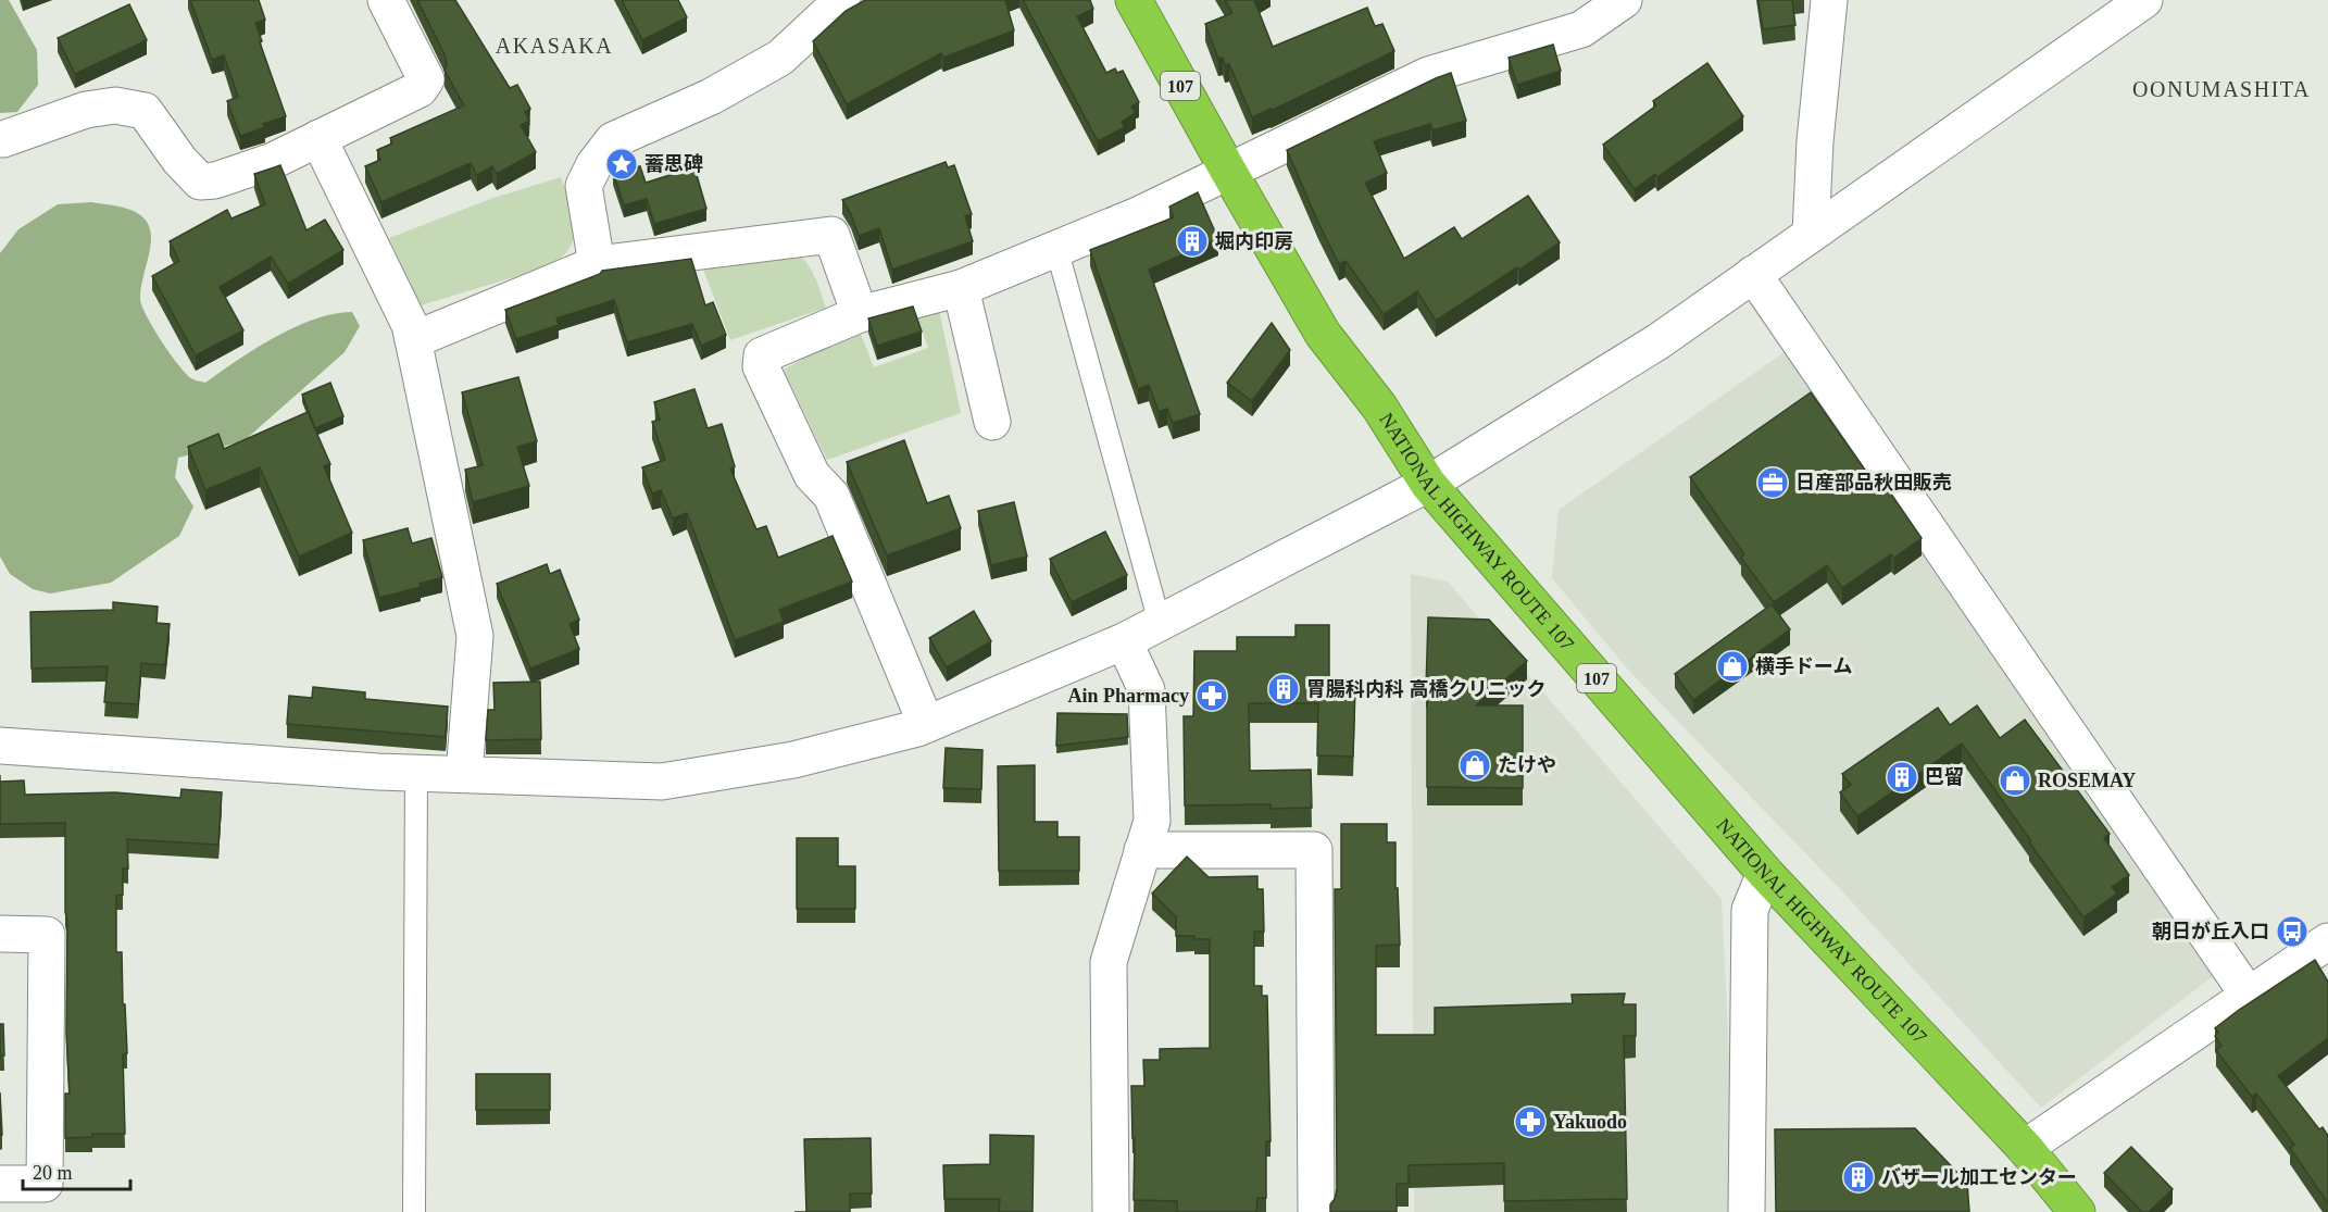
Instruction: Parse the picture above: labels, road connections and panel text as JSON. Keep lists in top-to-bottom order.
{
  "streets": {
    "highway": ["107", "NATIONAL HIGHWAY ROUTE 107"]
  },
  "districts": ["AKASAKA", "OONUMASHITA"],
  "places": {
    "place": ["蓄思碑"],
    "building": [
      "堀内印房",
      "胃腸科内科 高橋クリニック",
      "巴留",
      "バザール加工センター"
    ],
    "office": ["日産部品秋田販売"],
    "shop": ["横手ドーム", "たけや", "ROSEMAY"],
    "pharmacy": ["Ain Pharmacy", "Yakuodo"],
    "bus stop": ["朝日が丘入口"]
  },
  "scale_bar": "20 m"
}
